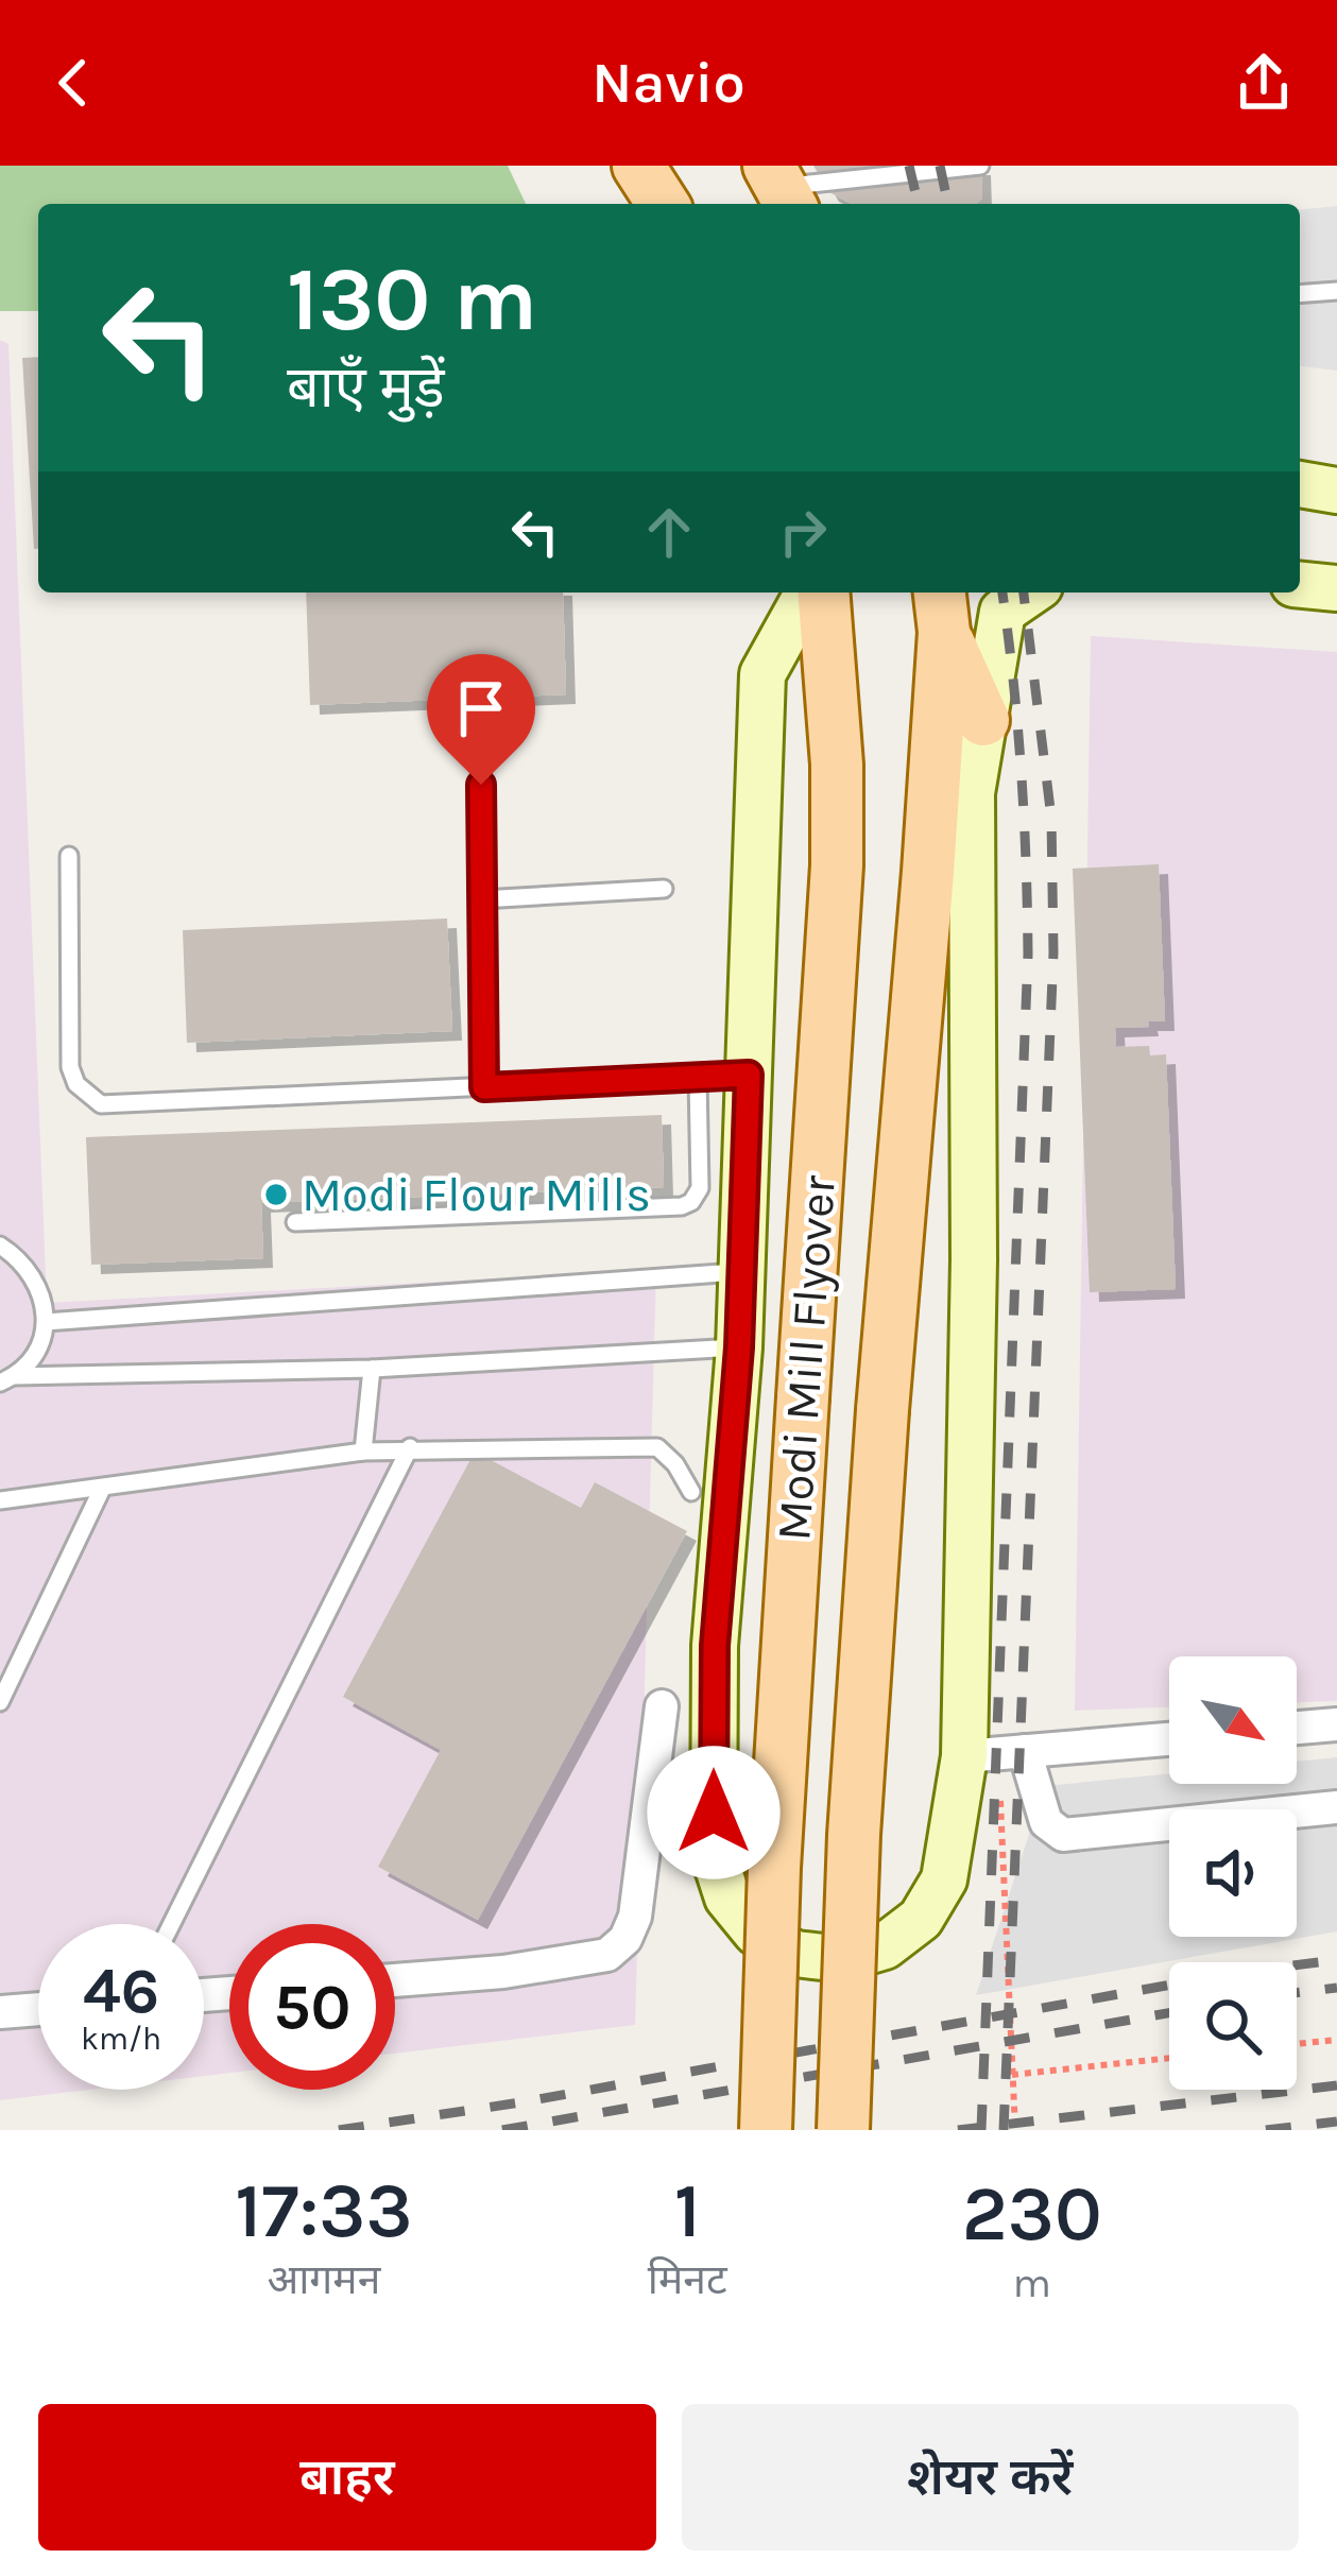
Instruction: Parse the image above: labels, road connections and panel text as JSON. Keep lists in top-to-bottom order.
{
  "streets": {
    "main road": ["Modi Mill Flyover"]
  },
  "places": ["Modi Flour Mills"],
  "north": "bottom right",
  "page": {
    "header": "Navio",
    "turn": ["130 m", "बाएँ मुड़ें"],
    "speed": "46 km/h",
    "limit": "50",
    "eta": [
      "17:33",
      "आगमन",
      "1",
      "मिनट",
      "230",
      "m"
    ],
    "buttons": ["बाहर", "शेयर करें"]
  }
}
